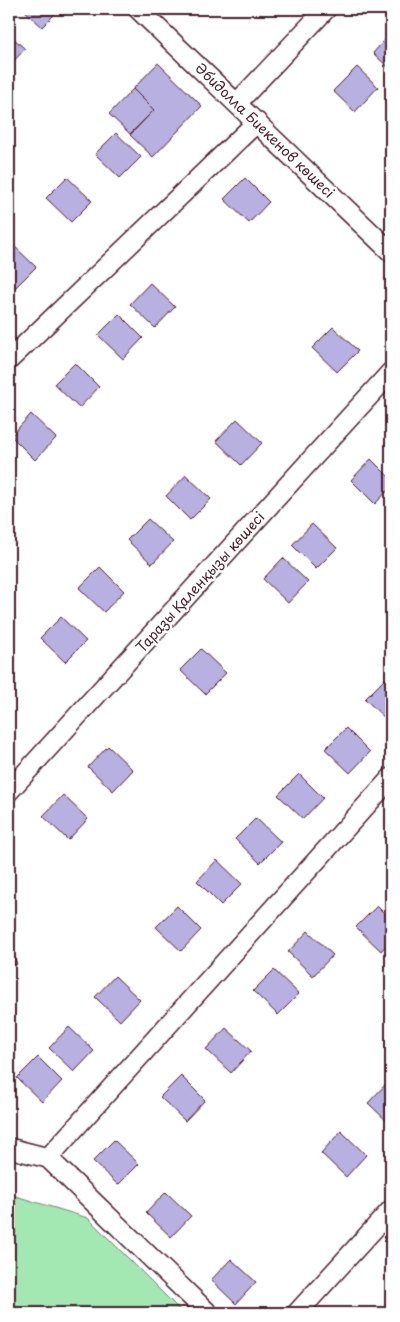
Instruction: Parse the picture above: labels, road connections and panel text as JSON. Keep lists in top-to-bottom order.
{
  "streets": {
    "street": ["Әбидолла Биекенов көшесі", "Таразы Қаленқызы көшесі"]
  }
}
